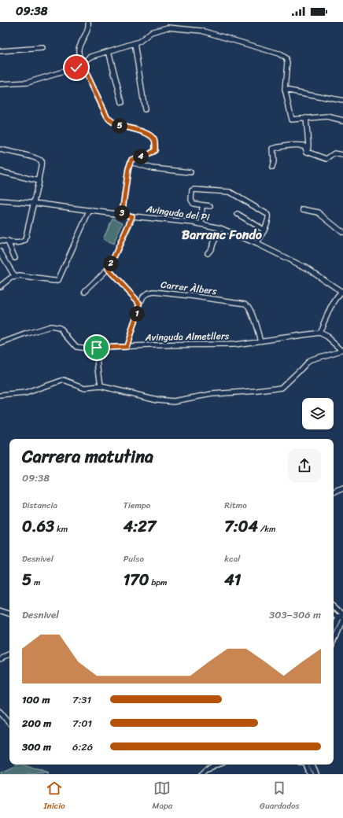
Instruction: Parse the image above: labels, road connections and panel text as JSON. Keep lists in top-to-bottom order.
{
  "streets": {
    "street": ["Avinguda del Pi", "Carrer Àlbers", "Avinguda Almetllers"]
  },
  "crossings": [
    ["Carrer Àlbers", "Avinguda Almetllers"]
  ],
  "districts": ["Barranc Fondo"],
  "page": {
    "status": "09:38",
    "pins": [
      "5",
      "4",
      "3",
      "2",
      "1"
    ],
    "heading": ["Carrera matutina", "09:38"],
    "stats": [
      ["Distancia", "0.63 km"],
      ["Tiempo", "4:27"],
      ["Ritmo", "7:04 /km"],
      ["Desnivel", "5 m"],
      ["Pulso", "170 bpm"],
      ["kcal", "41"]
    ],
    "chart": ["Desnivel", "303–306 m"],
    "list": [
      {
        "name": "100 m",
        "note": "7:31"
      },
      {
        "name": "200 m",
        "note": "7:01"
      },
      {
        "name": "300 m",
        "note": "6:26"
      }
    ],
    "tabs": ["Inicio", "Mapa", "Guardados"]
  }
}
